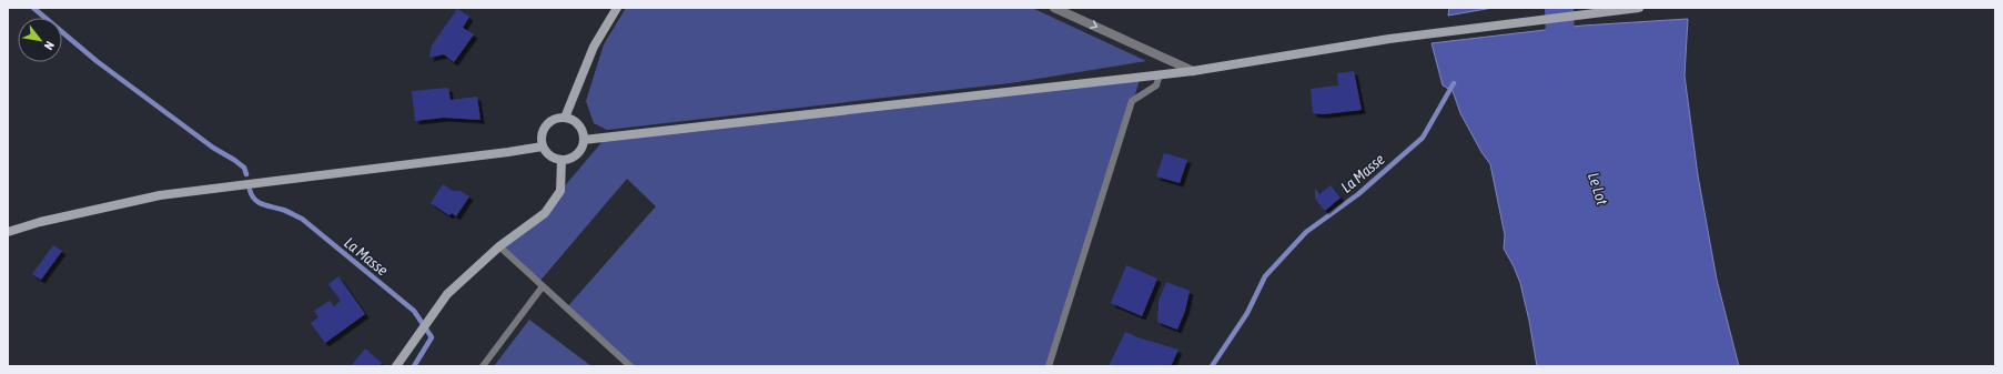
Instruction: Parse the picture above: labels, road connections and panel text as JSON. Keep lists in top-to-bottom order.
{
  "water": ["La Masse", "Le Lot"],
  "north": "bottom right"
}
